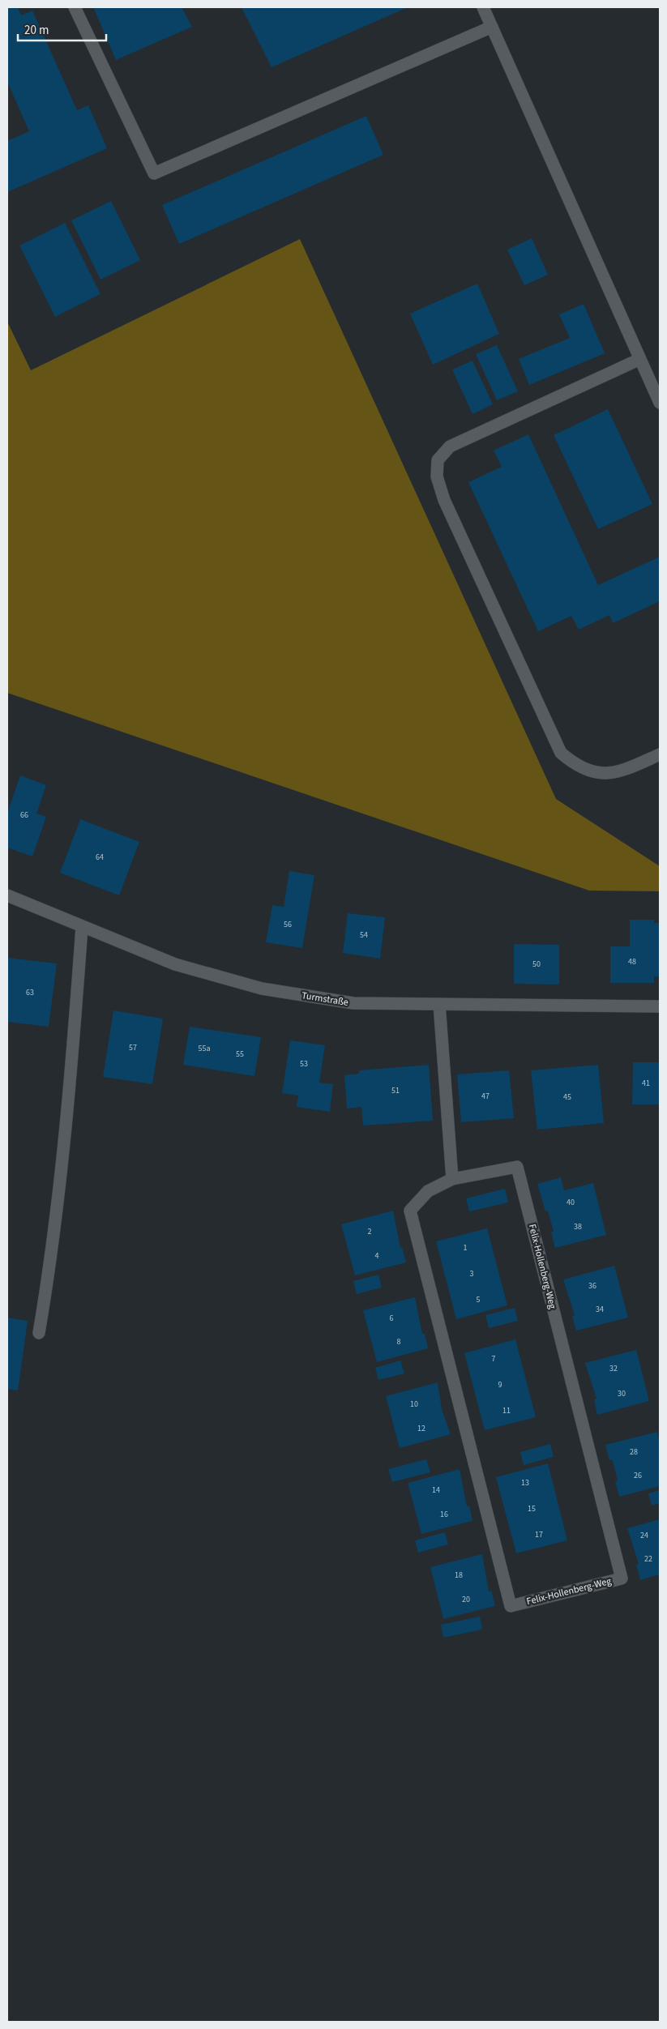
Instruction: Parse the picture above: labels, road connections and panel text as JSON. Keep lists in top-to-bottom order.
{
  "streets": {
    "street": ["Turmstraße", "Felix-Hollenberg-Weg"]
  },
  "house_numbers": [
    "66",
    "64",
    "56",
    "54",
    "48",
    "50",
    "63",
    "57",
    "55a",
    "55",
    "53",
    "41",
    "51",
    "47",
    "45",
    "40",
    "38",
    "2",
    "1",
    "4",
    "3",
    "36",
    "5",
    "34",
    "6",
    "8",
    "7",
    "32",
    "9",
    "30",
    "10",
    "11",
    "12",
    "28",
    "26",
    "13",
    "14",
    "15",
    "16",
    "17",
    "24",
    "22",
    "18",
    "20"
  ],
  "scale_bar": "20 m"
}
